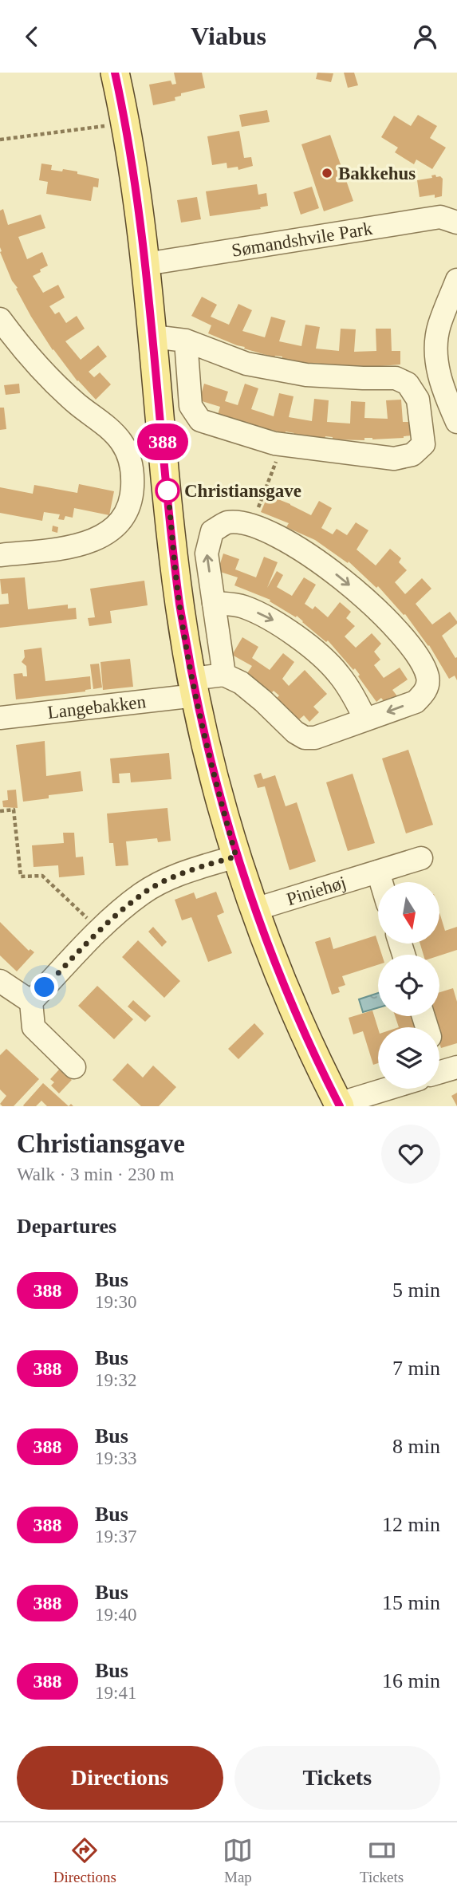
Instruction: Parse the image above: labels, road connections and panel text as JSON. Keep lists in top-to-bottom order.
{
  "streets": {
    "street": ["Sømandshvile Park", "Langebakken", "Piniehøj"]
  },
  "places": ["Bakkehus", "Christiansgave"],
  "lines": ["bus line 388"],
  "north": "bottom",
  "page": {
    "header": "Viabus",
    "on_map": "388",
    "heading": [
      ["Christiansgave", "Walk · 3 min · 230 m"],
      "Departures"
    ],
    "list": [
      {
        "mark": "388",
        "name": "Bus",
        "note": "19:30",
        "value": "5 min"
      },
      {
        "mark": "388",
        "name": "Bus",
        "note": "19:32",
        "value": "7 min"
      },
      {
        "mark": "388",
        "name": "Bus",
        "note": "19:33",
        "value": "8 min"
      },
      {
        "mark": "388",
        "name": "Bus",
        "note": "19:37",
        "value": "12 min"
      },
      {
        "mark": "388",
        "name": "Bus",
        "note": "19:40",
        "value": "15 min"
      },
      {
        "mark": "388",
        "name": "Bus",
        "note": "19:41",
        "value": "16 min"
      }
    ],
    "buttons": ["Directions", "Tickets"],
    "tabs": ["Directions", "Map", "Tickets"]
  }
}
